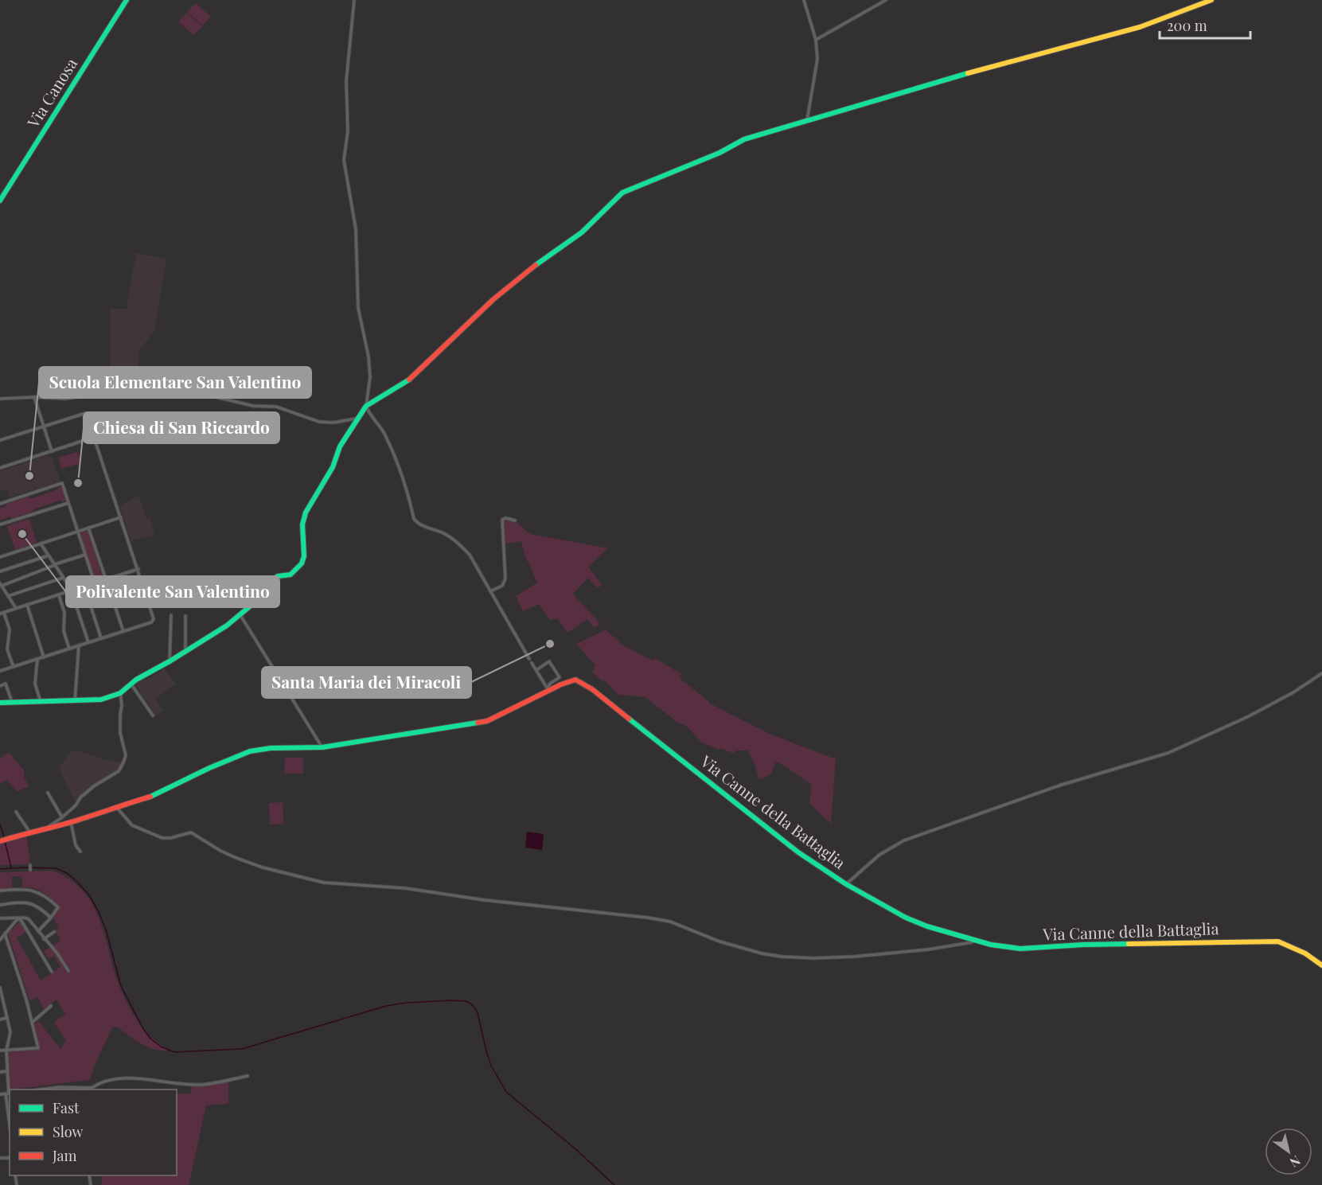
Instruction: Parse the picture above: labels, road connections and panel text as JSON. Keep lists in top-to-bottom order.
{
  "streets": {
    "street": ["Via Canosa", "Via Canne della Battaglia"]
  },
  "places": [
    "Scuola Elementare San Valentino",
    "Chiesa di San Riccardo",
    "Polivalente San Valentino",
    "Santa Maria dei Miracoli"
  ],
  "legend": ["Fast", "Slow", "Jam"],
  "scale_bar": "200 m",
  "north": "bottom right"
}
